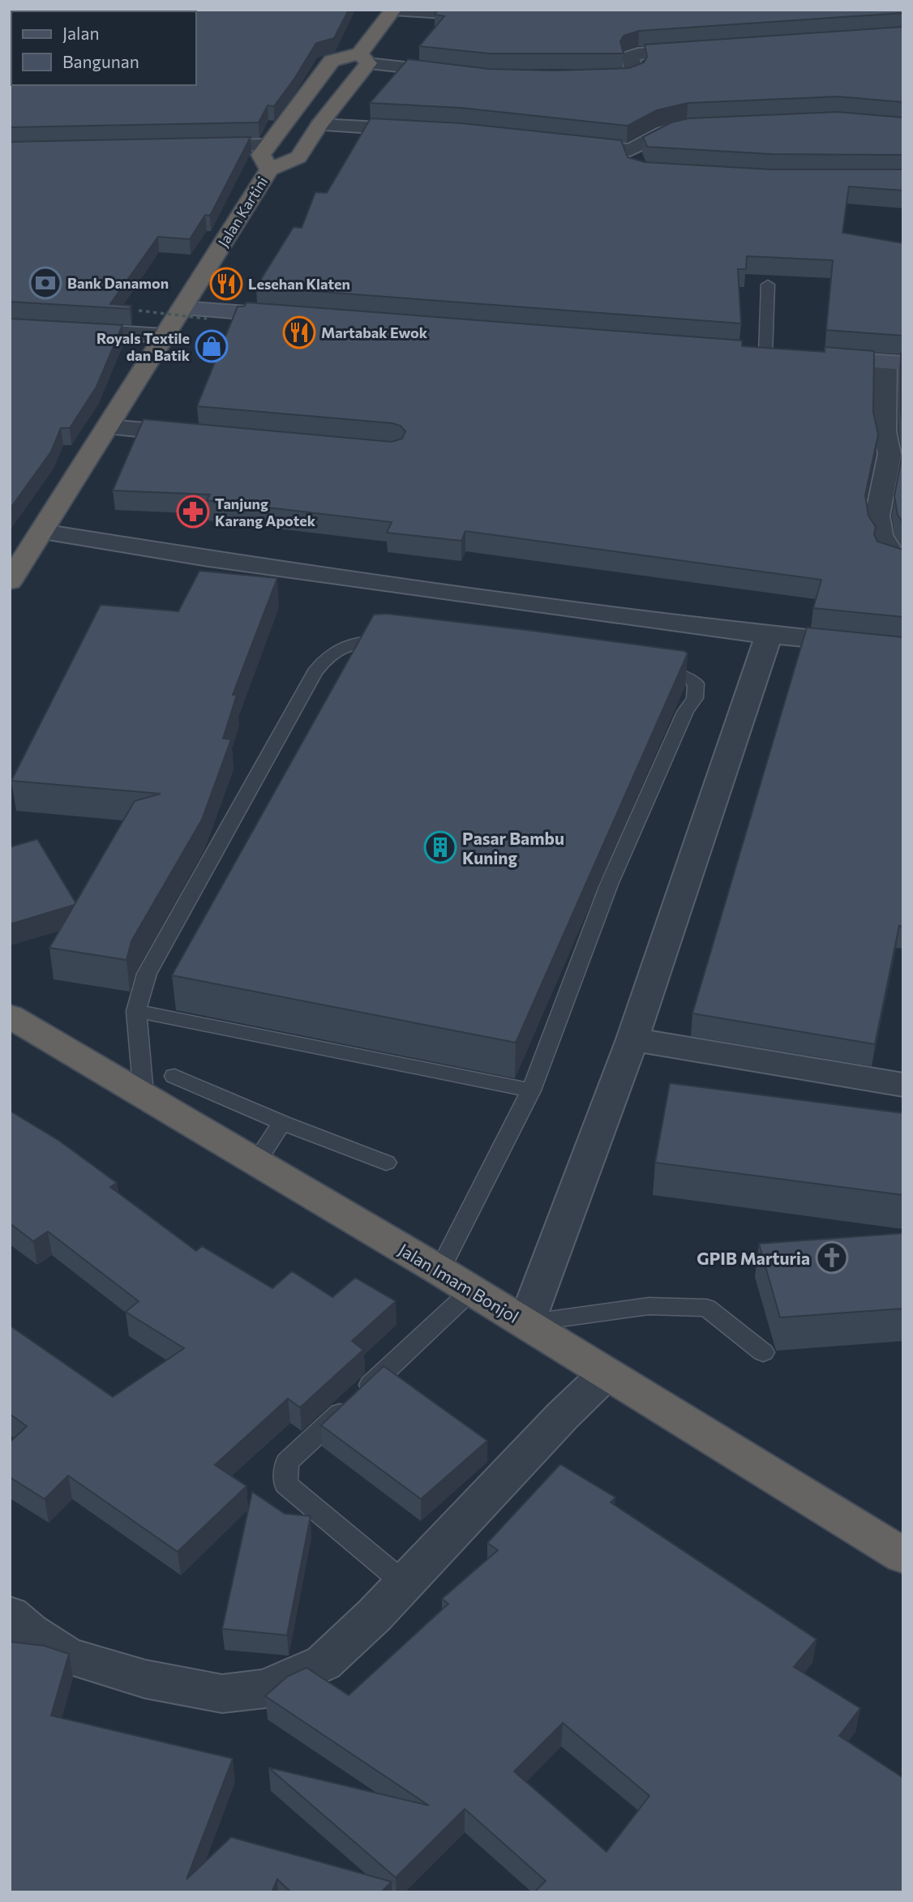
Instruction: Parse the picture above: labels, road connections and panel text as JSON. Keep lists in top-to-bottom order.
{
  "streets": {
    "highway": ["Jalan Kartini", "Jalan Imam Bonjol"]
  },
  "places": {
    "bank": ["Bank Danamon"],
    "restaurant": ["Lesehan Klaten", "Martabak Ewok"],
    "shop": ["Royals Textile dan Batik"],
    "pharmacy": ["Tanjung Karang Apotek"],
    "building": ["Pasar Bambu Kuning"],
    "church": ["GPIB Marturia"]
  },
  "legend": ["Jalan", "Bangunan"]
}
